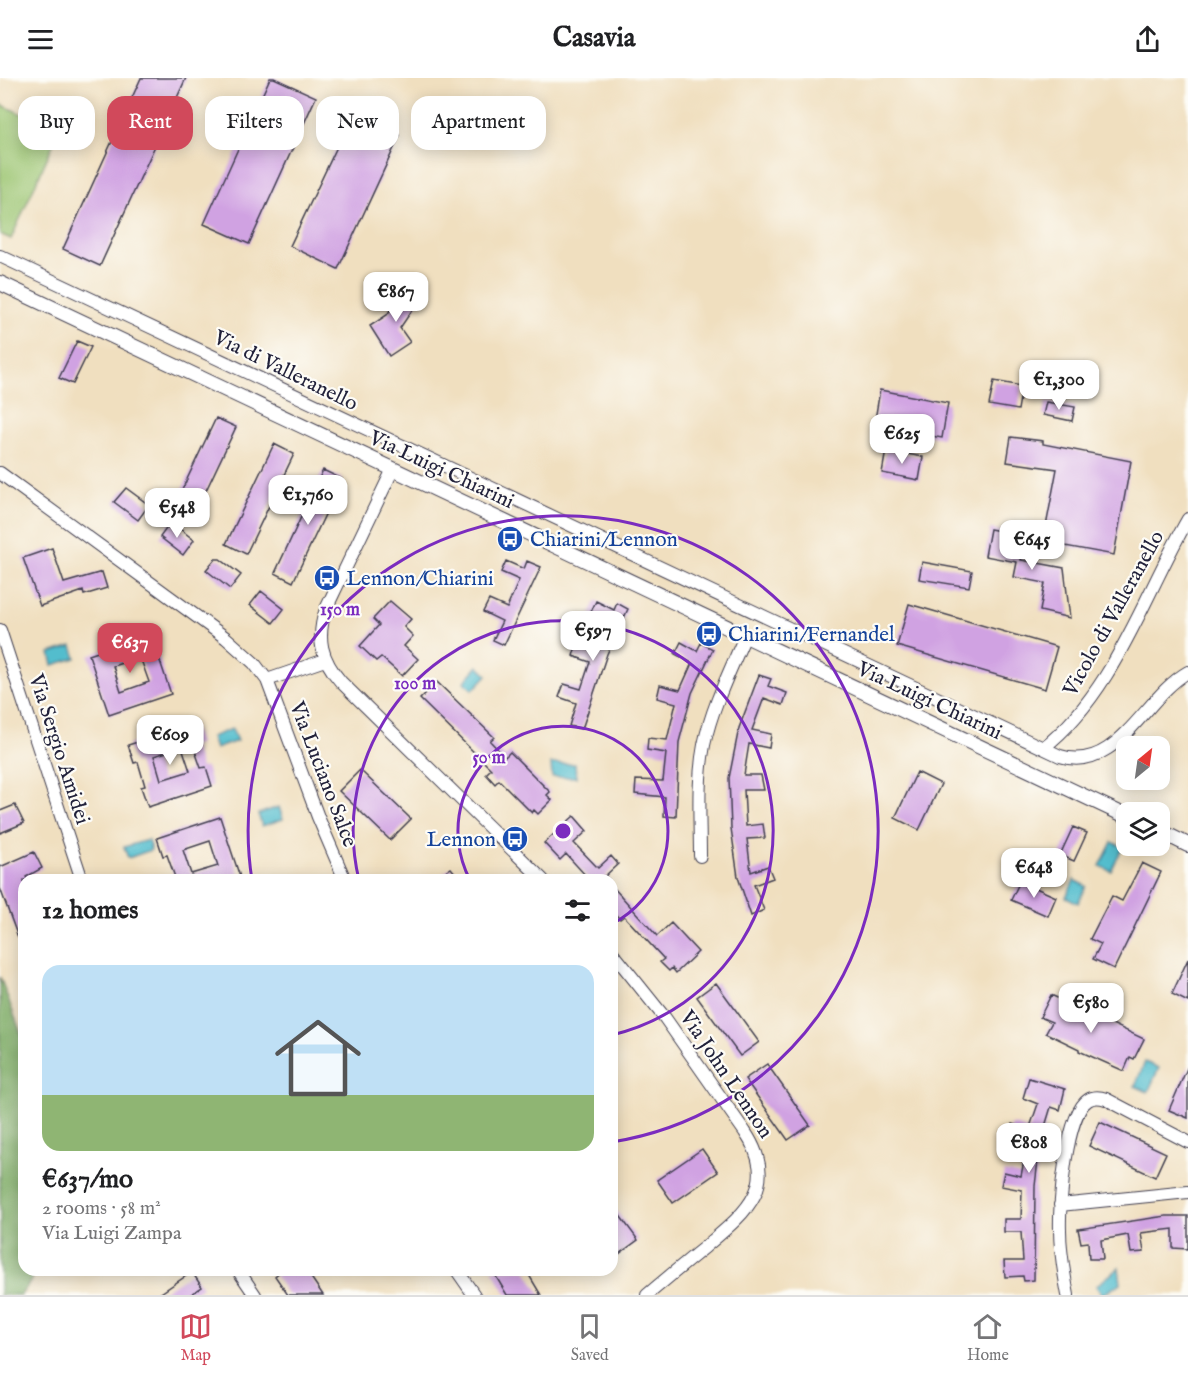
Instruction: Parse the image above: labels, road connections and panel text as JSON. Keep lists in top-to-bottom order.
{
  "streets": {
    "street": [
      "Via di Valleranello",
      "Via Luigi Chiarini",
      "Vicolo di Valleranello",
      "Via Sergio Amidei",
      "Via Luciano Salce",
      "Via John Lennon"
    ]
  },
  "crossings": [
    ["Via di Valleranello", "Vicolo di Valleranello"]
  ],
  "places": {
    "bus stop": [
      "Chiarini/Lennon",
      "Lennon/Chiarini",
      "Chiarini/Fernandel",
      "Lennon"
    ]
  },
  "north": "top right",
  "page": {
    "header": "Casavia",
    "chip": [
      "Buy",
      "Rent",
      "Filters",
      "New",
      "Apartment"
    ],
    "price": [
      "€867",
      "€1,300",
      "€625",
      "€1,760",
      "€548",
      "€645",
      "€597",
      "€637",
      "€609",
      "€648",
      "€580",
      "€808"
    ],
    "heading": "12 homes",
    "list": [
      {
        "name": "€637/mo",
        "note": "2 rooms · 58 m² · Via Luigi Zampa"
      }
    ],
    "tabs": ["Map", "Saved", "Home"]
  },
  "rings": ["150 m", "100 m", "50 m"]
}
